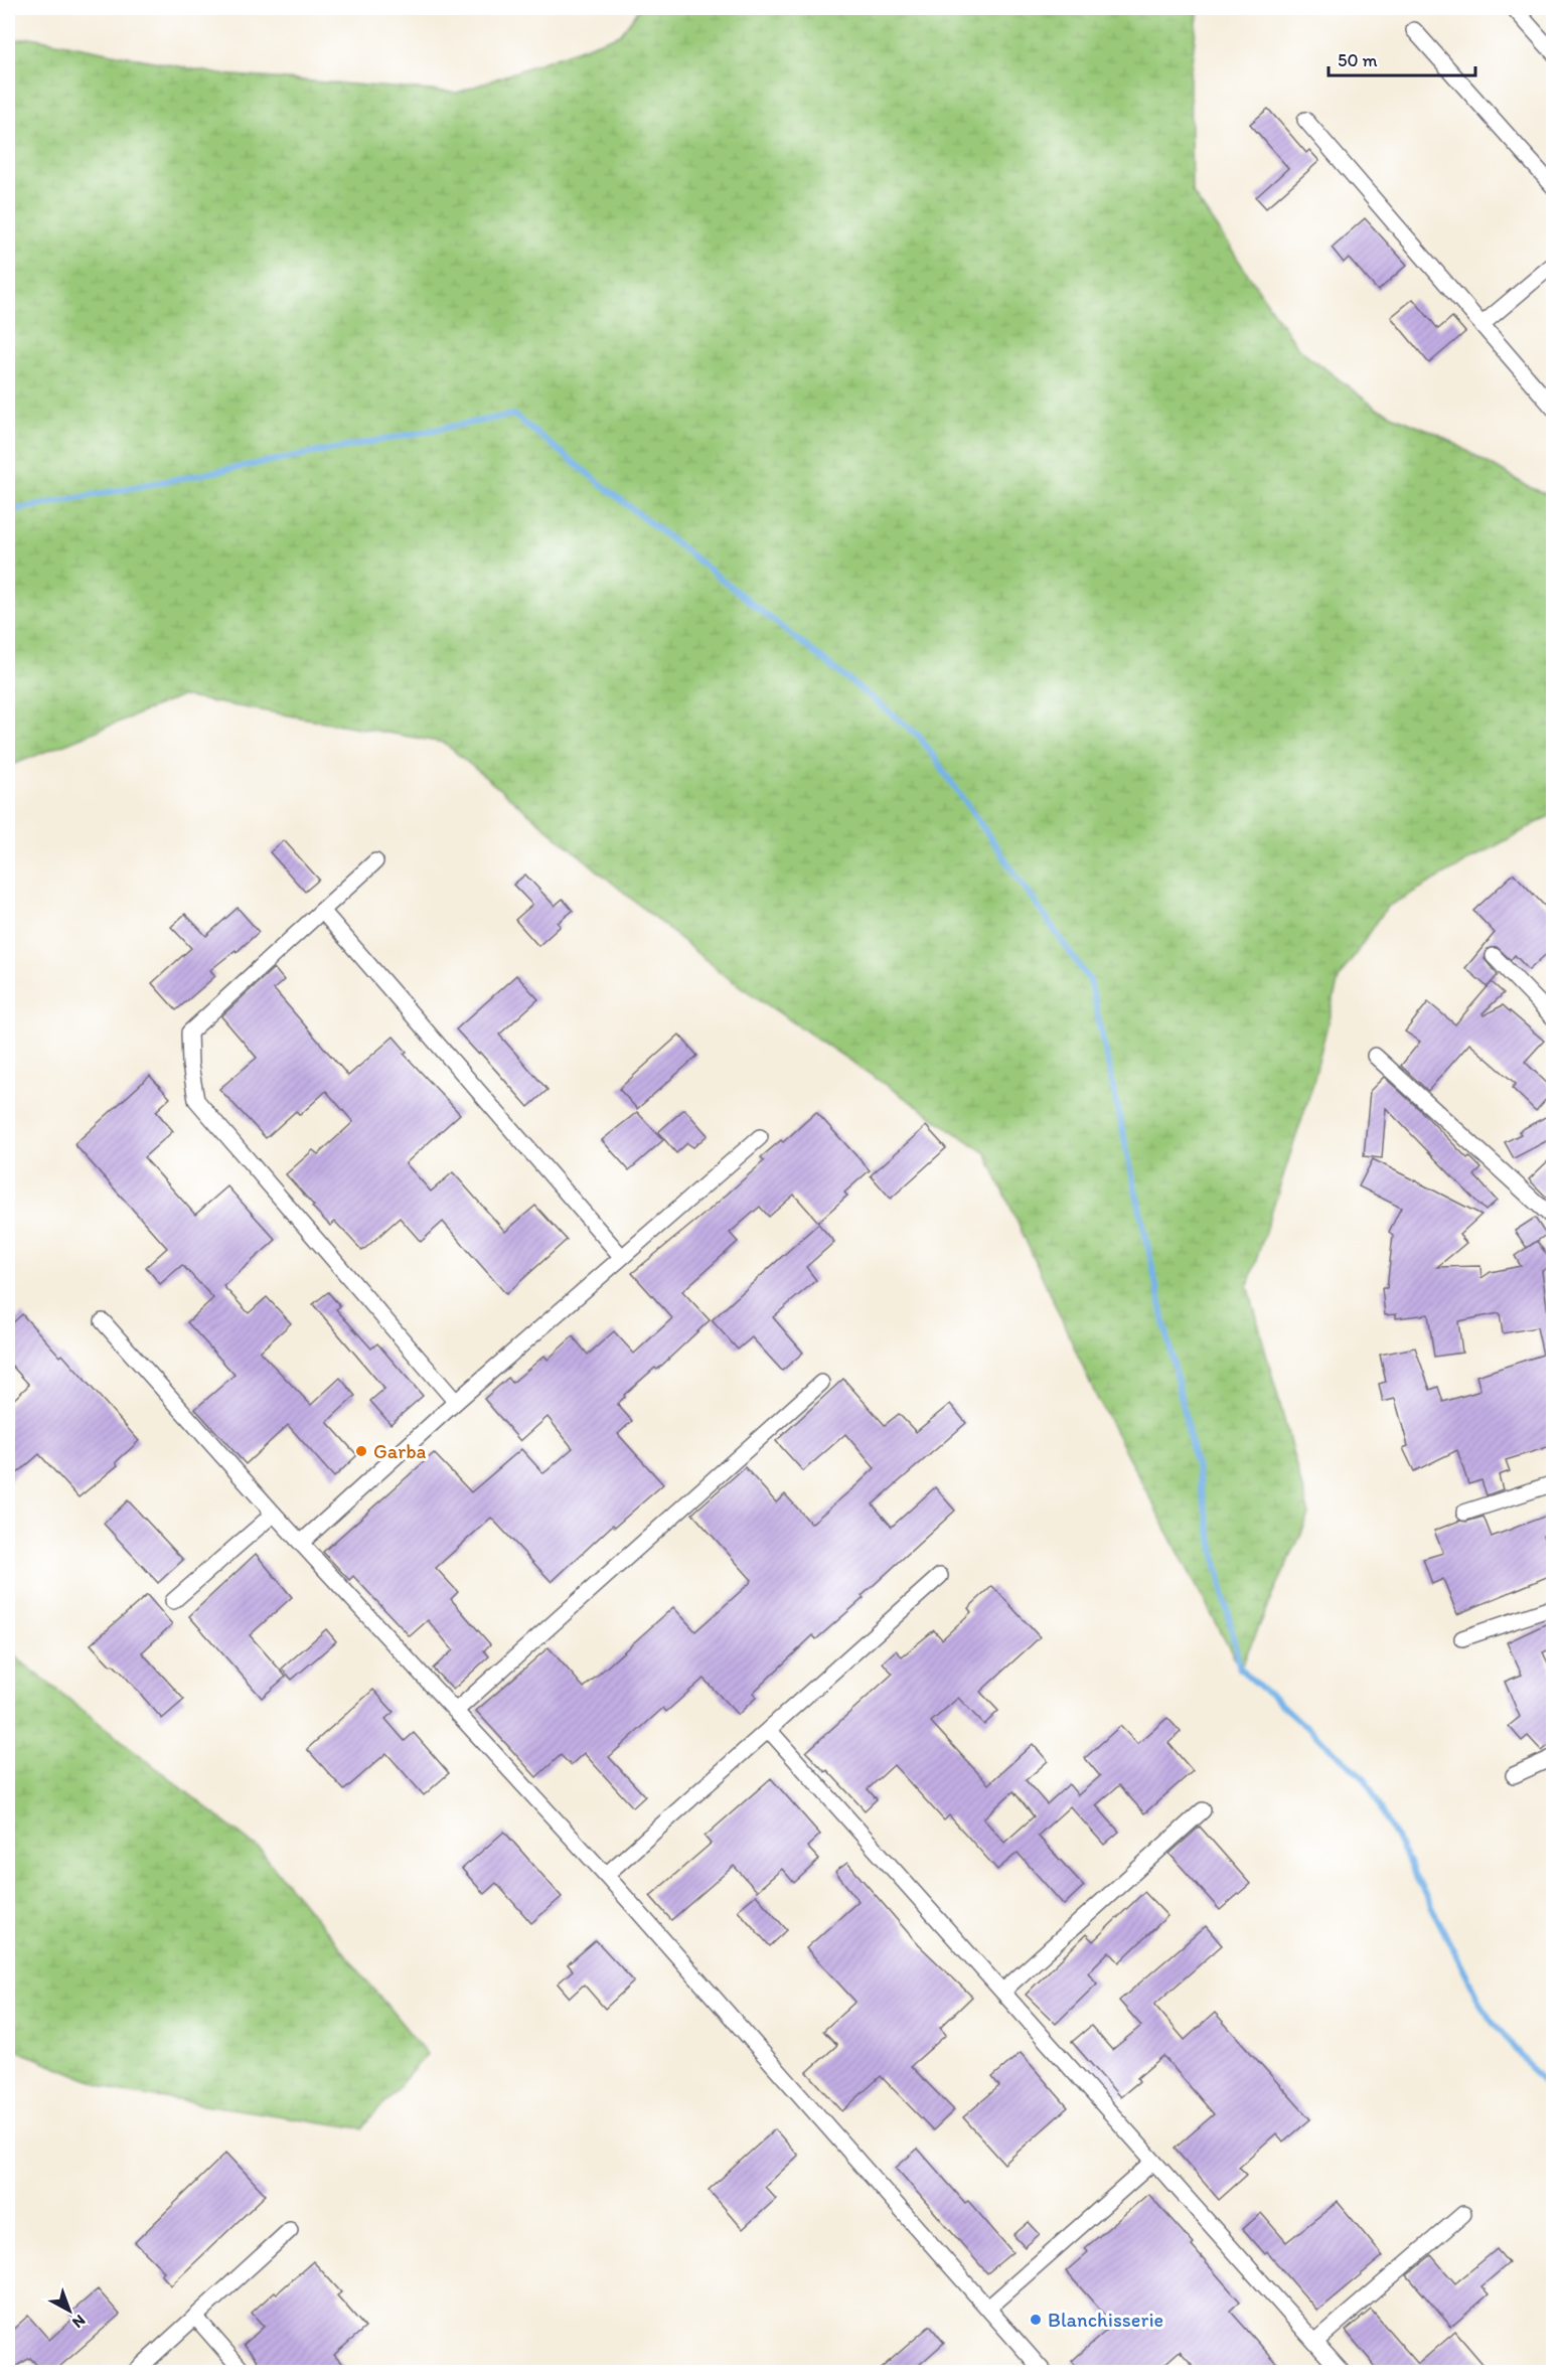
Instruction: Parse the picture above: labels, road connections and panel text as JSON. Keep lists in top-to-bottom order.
{
  "places": ["Garba", "Blanchisserie"],
  "scale_bar": "50 m",
  "north": "bottom right"
}
